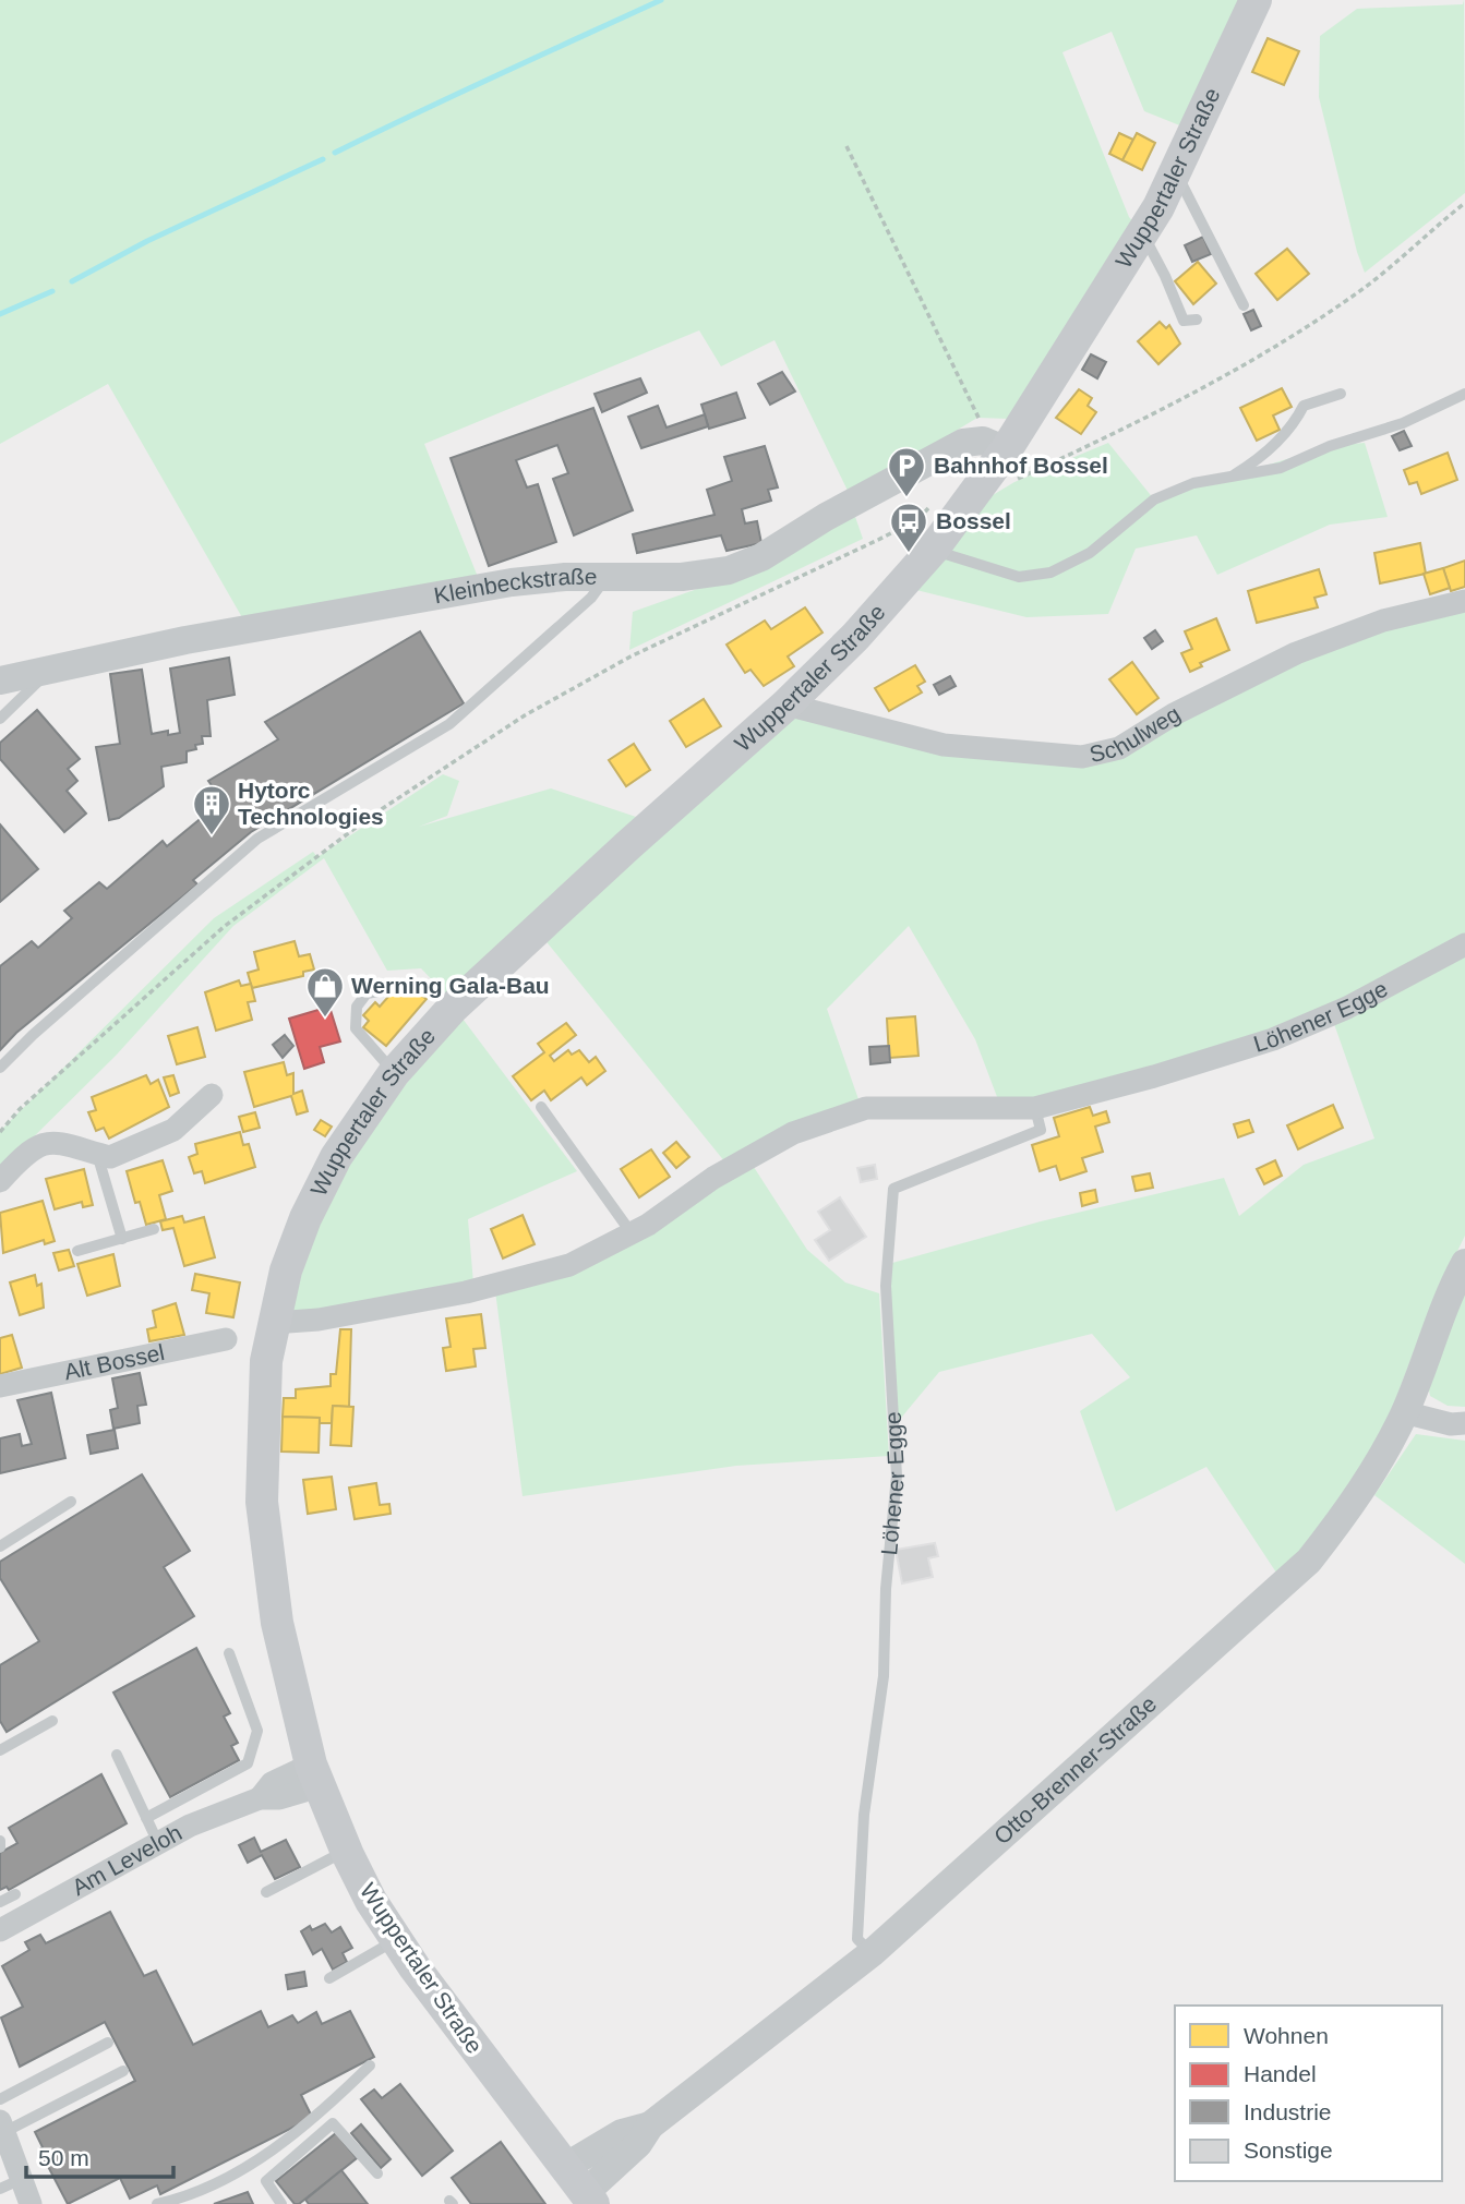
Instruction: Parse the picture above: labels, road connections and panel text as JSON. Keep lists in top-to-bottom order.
{
  "streets": {
    "main road": ["Wuppertaler Straße"],
    "street": [
      "Kleinbeckstraße",
      "Schulweg",
      "Löhener Egge",
      "Alt Bossel",
      "Otto-Brenner-Straße",
      "Am Leveloh"
    ]
  },
  "crossings": [
    ["Wuppertaler Straße", "Kleinbeckstraße"],
    ["Wuppertaler Straße", "Schulweg"],
    ["Wuppertaler Straße", "Löhener Egge"],
    ["Wuppertaler Straße", "Otto-Brenner-Straße"],
    ["Wuppertaler Straße", "Am Leveloh"],
    ["Löhener Egge", "Otto-Brenner-Straße"]
  ],
  "places": {
    "parking": ["Bahnhof Bossel"],
    "bus stop": ["Bossel"],
    "building": ["Hytorc Technologies"],
    "shop": ["Werning Gala-Bau"]
  },
  "legend": [
    "Wohnen",
    "Handel",
    "Industrie",
    "Sonstige"
  ],
  "scale_bar": "50 m"
}
